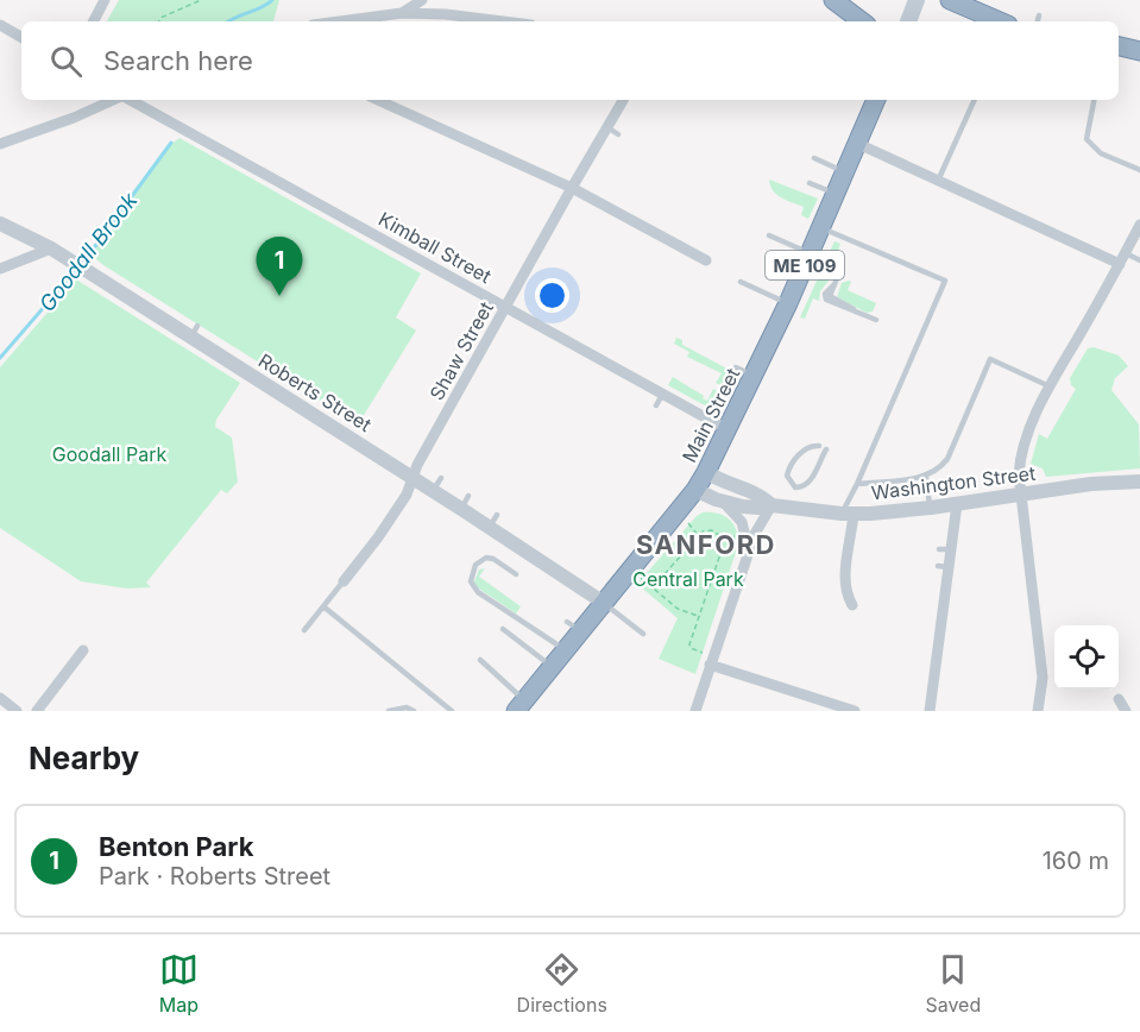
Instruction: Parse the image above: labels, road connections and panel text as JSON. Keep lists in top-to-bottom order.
{
  "streets": {
    "highway": ["ME 109", "Main Street"],
    "street": [
      "Kimball Street",
      "Shaw Street",
      "Roberts Street",
      "Washington Street"
    ]
  },
  "crossings": [
    ["Kimball Street", "Shaw Street"],
    ["Kimball Street", "Main Street"],
    ["Shaw Street", "Roberts Street"],
    ["Roberts Street", "Main Street"],
    ["Main Street", "Washington Street"]
  ],
  "districts": ["SANFORD"],
  "water": ["Goodall Brook"],
  "parks": ["Goodall Park", "Central Park"],
  "page": {
    "search": "Search here",
    "pins": "1",
    "heading": "Nearby",
    "list": [
      {
        "mark": "1",
        "name": "Benton Park",
        "note": "Park · Roberts Street",
        "value": "160 m"
      }
    ],
    "nav": ["Map", "Directions", "Saved"]
  }
}
